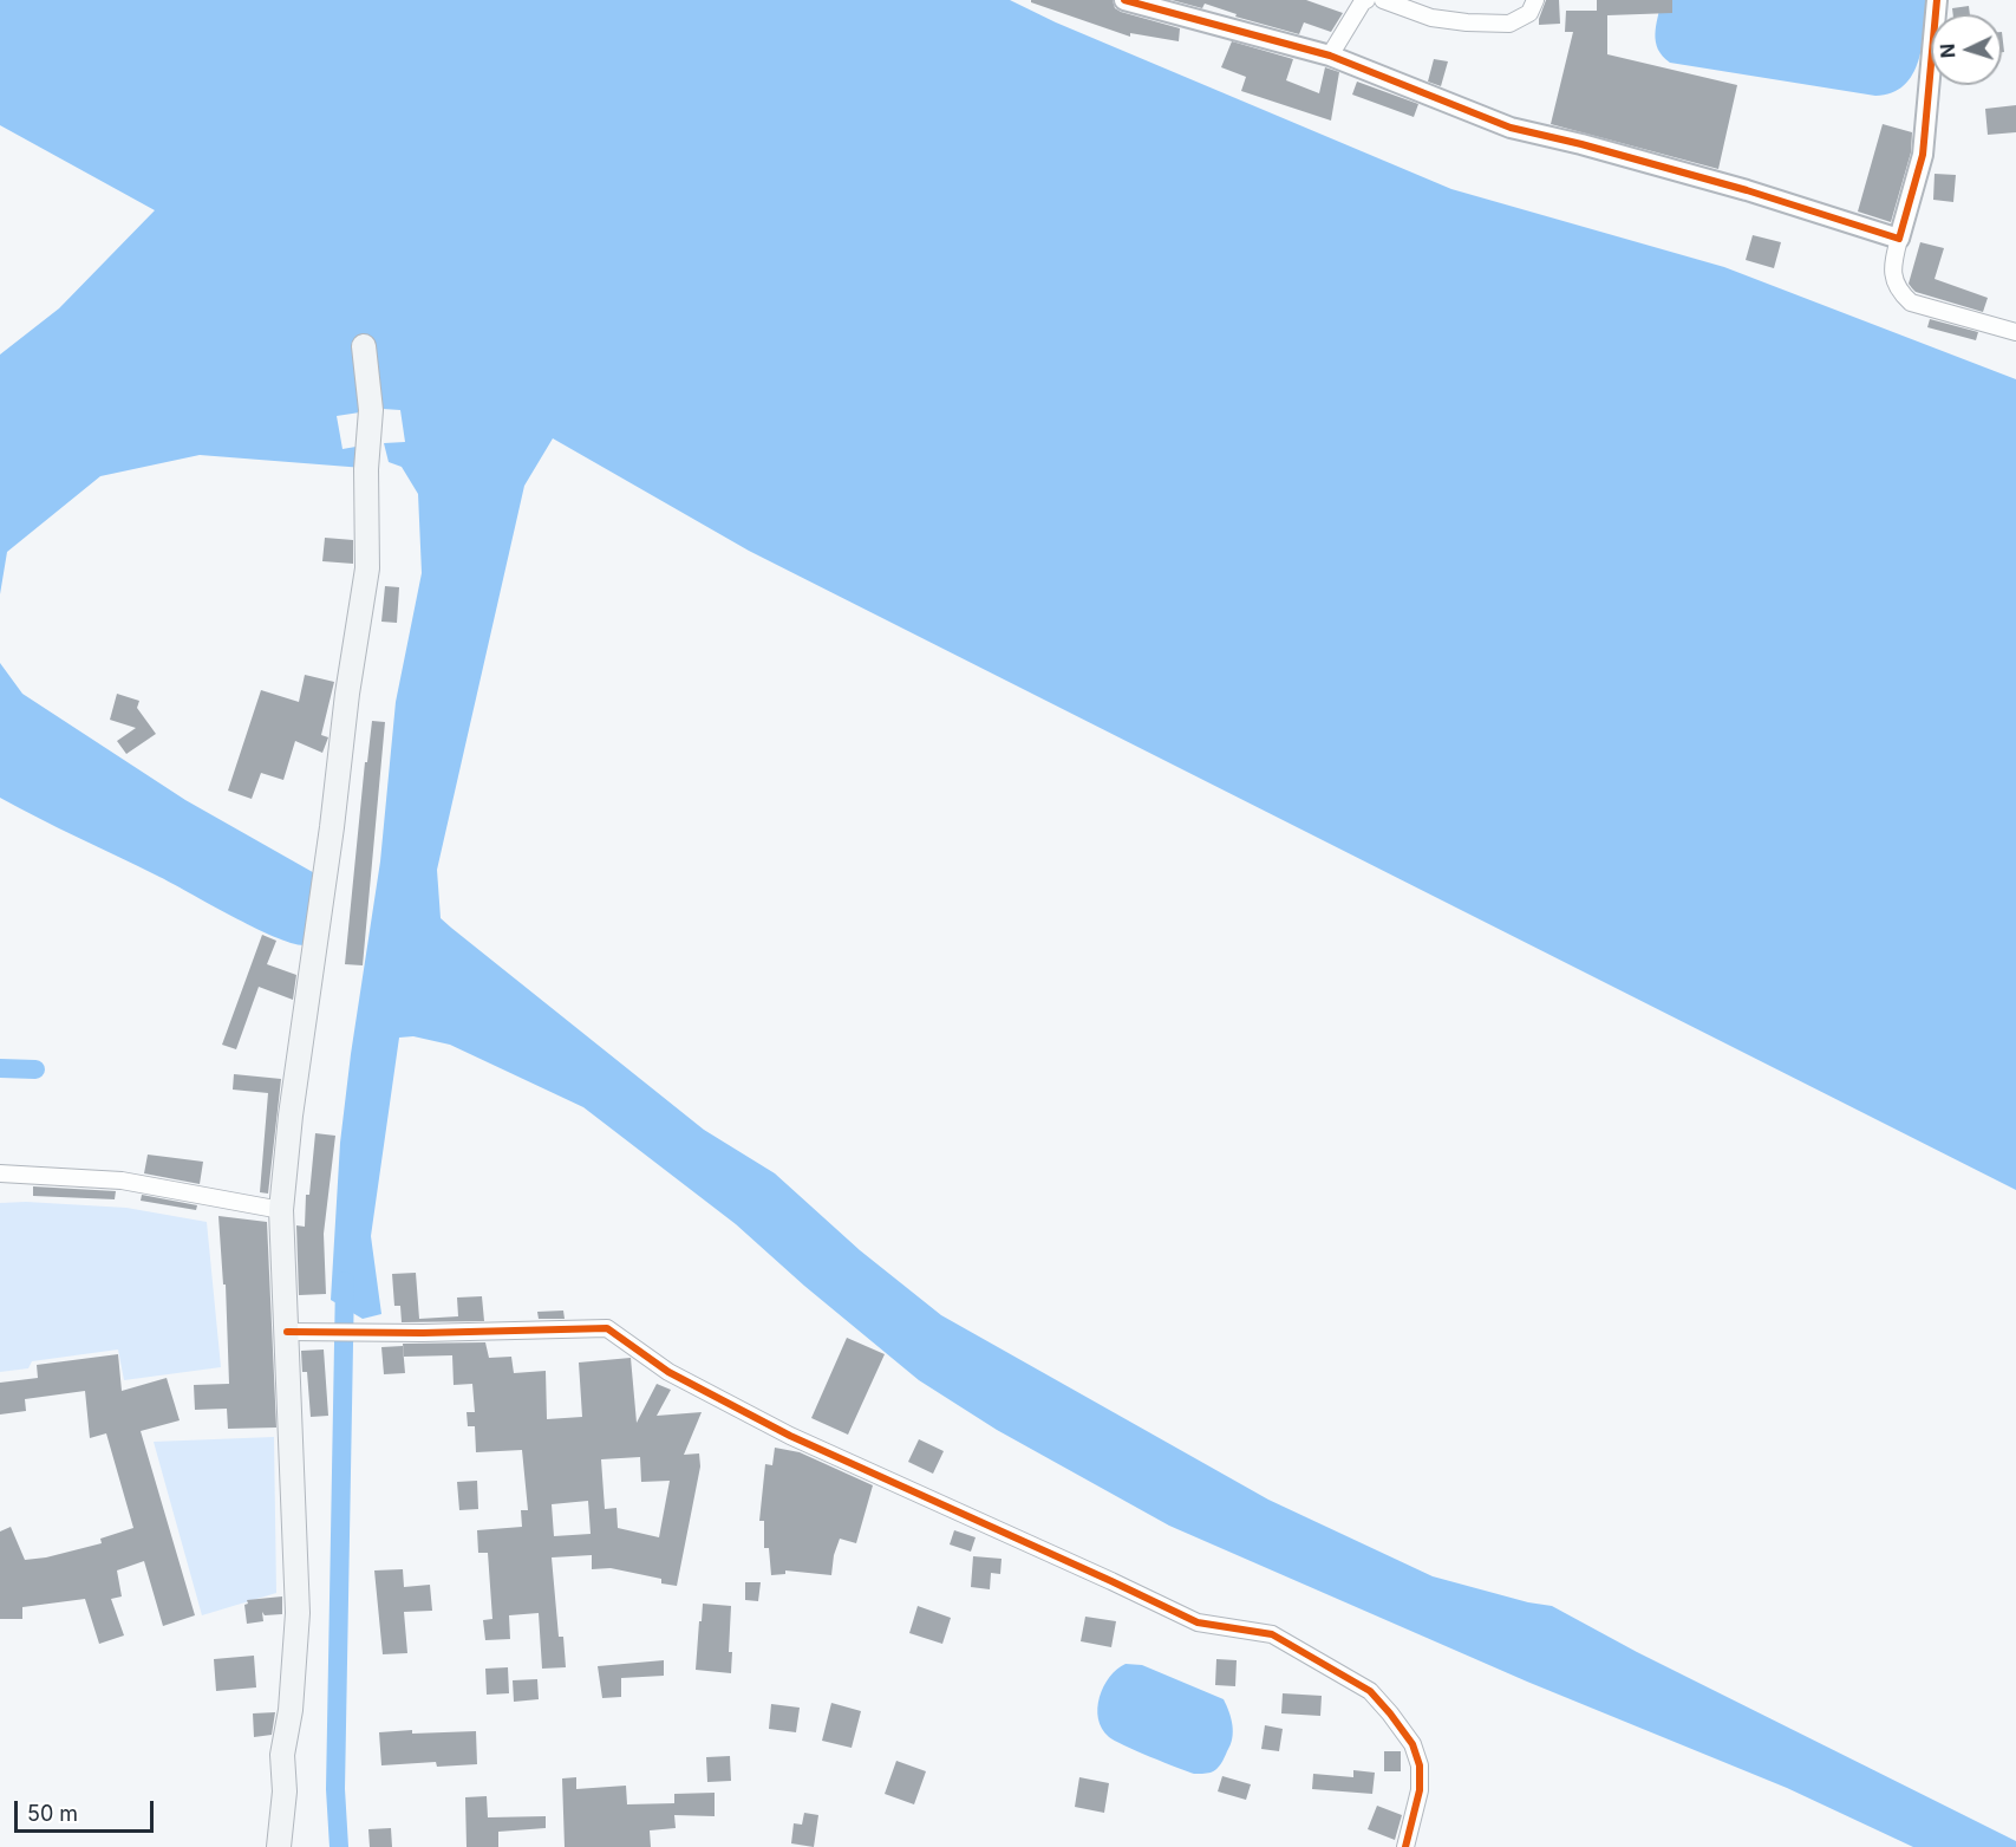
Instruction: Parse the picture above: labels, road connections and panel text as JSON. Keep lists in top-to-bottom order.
{
  "scale_bar": "50 m",
  "north": "left"
}
